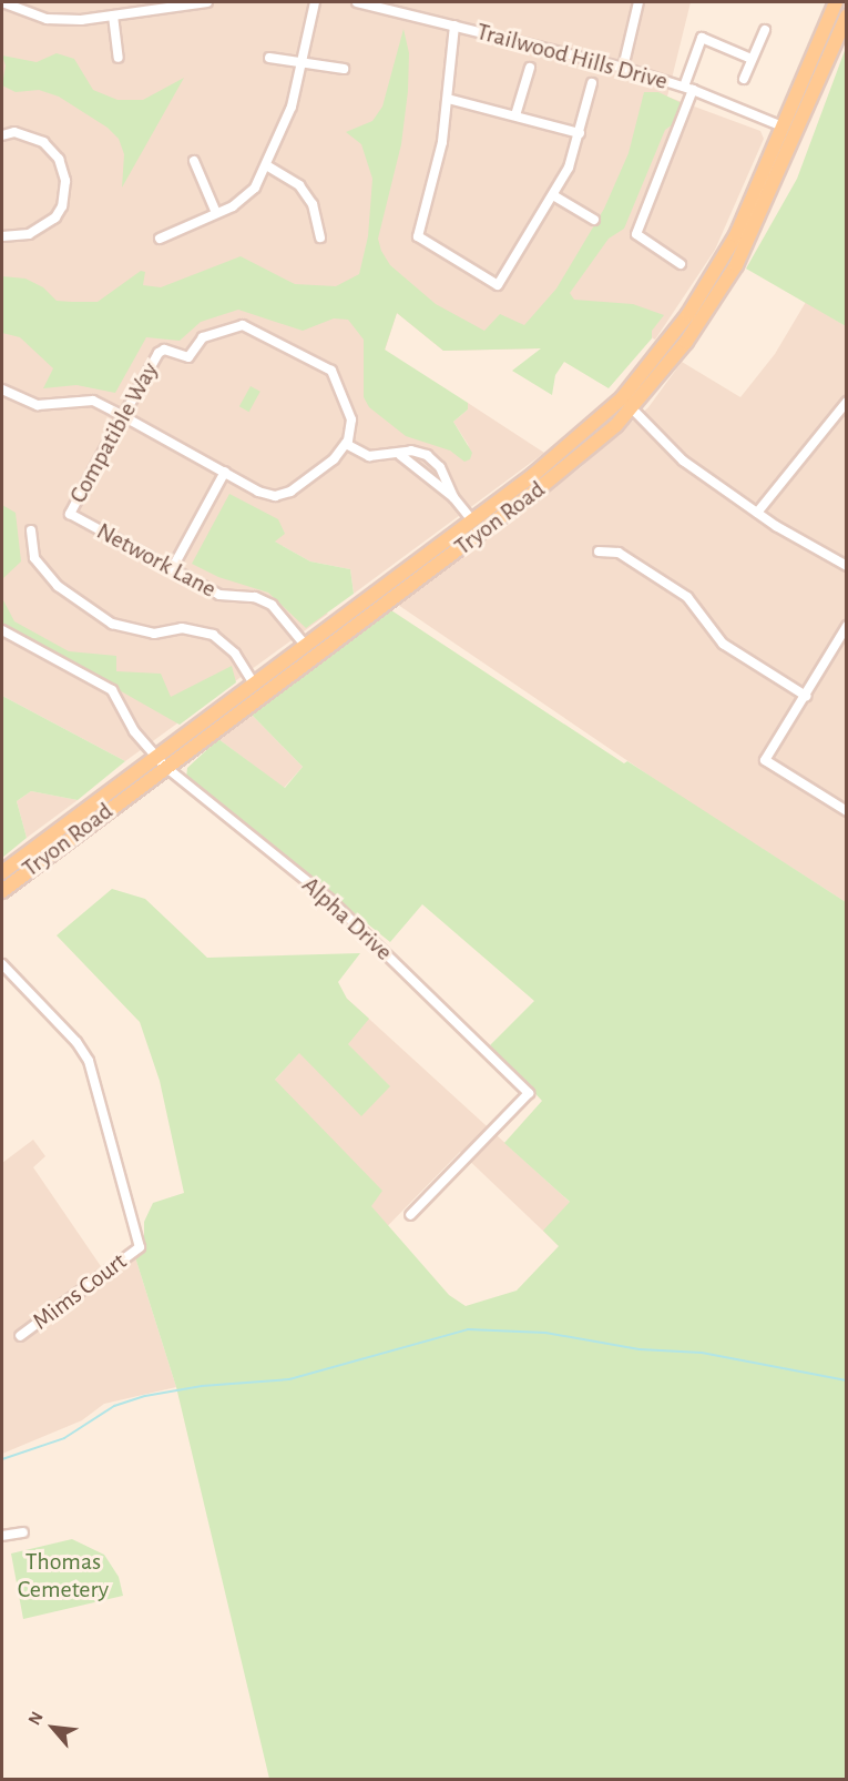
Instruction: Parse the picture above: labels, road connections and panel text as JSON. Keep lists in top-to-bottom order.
{
  "streets": {
    "main road": ["Tryon Road"],
    "street": [
      "Trailwood Hills Drive",
      "Compatible Way",
      "Network Lane",
      "Alpha Drive",
      "Mims Court"
    ]
  },
  "crossings": [
    ["Trailwood Hills Drive", "Tryon Road"],
    ["Compatible Way", "Network Lane"],
    ["Tryon Road", "Network Lane"],
    ["Tryon Road", "Alpha Drive"]
  ],
  "parks": ["Thomas Cemetery"],
  "north": "top left"
}
